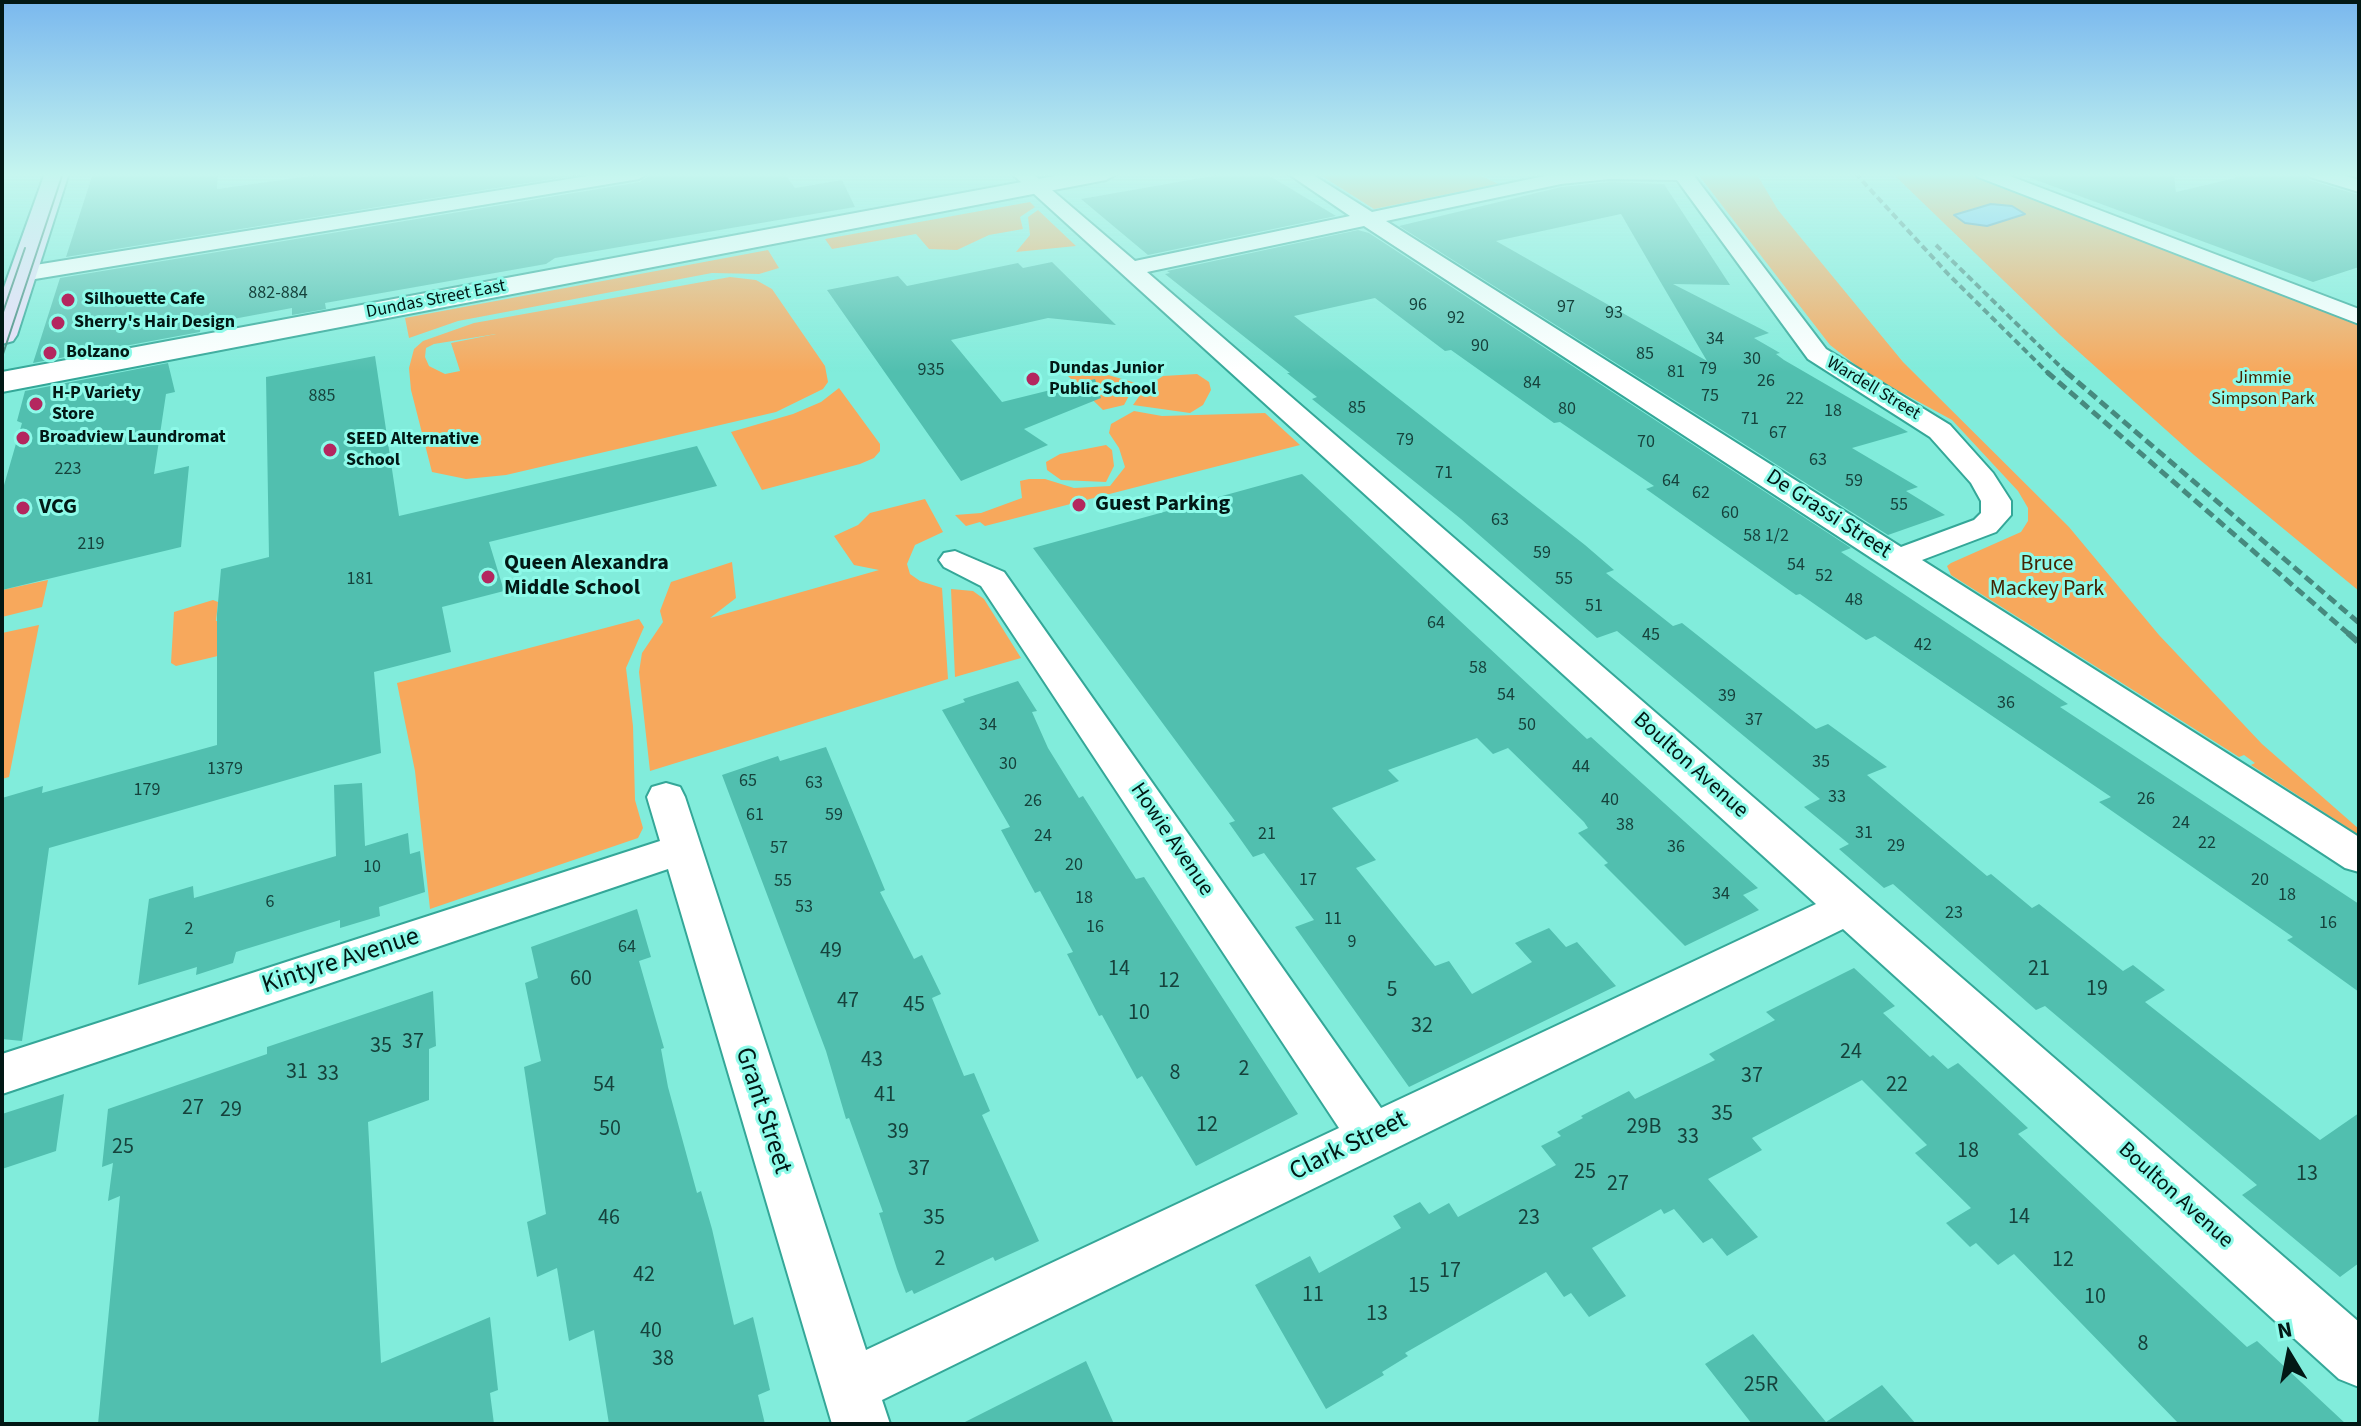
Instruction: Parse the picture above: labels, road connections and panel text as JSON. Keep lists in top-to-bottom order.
{
  "streets": {
    "street": [
      "Dundas Street East",
      "Wardell Street",
      "De Grassi Street",
      "Boulton Avenue",
      "Howie Avenue",
      "Kintyre Avenue",
      "Grant Street",
      "Clark Street"
    ]
  },
  "crossings": [
    ["Wardell Street", "De Grassi Street"],
    ["Boulton Avenue", "Clark Street"],
    ["Howie Avenue", "Clark Street"],
    ["Kintyre Avenue", "Grant Street"],
    ["Grant Street", "Clark Street"]
  ],
  "parks": ["Jimmie Simpson Park", "Bruce Mackey Park"],
  "places": [
    "Silhouette Cafe",
    "Sherry's Hair Design",
    "Bolzano",
    "Dundas Junior Public School",
    "H-P Variety Store",
    "Broadview Laundromat",
    "SEED Alternative School",
    "Guest Parking",
    "VCG",
    "Queen Alexandra Middle School"
  ],
  "house_numbers": [
    "882-884",
    "96",
    "97",
    "93",
    "92",
    "34",
    "90",
    "85",
    "30",
    "79",
    "935",
    "81",
    "26",
    "84",
    "885",
    "75",
    "22",
    "85",
    "80",
    "18",
    "71",
    "67",
    "79",
    "70",
    "63",
    "223",
    "71",
    "64",
    "59",
    "62",
    "55",
    "60",
    "63",
    "58 1/2",
    "219",
    "59",
    "54",
    "52",
    "181",
    "55",
    "48",
    "51",
    "64",
    "45",
    "42",
    "58",
    "54",
    "39",
    "36",
    "37",
    "34",
    "50",
    "35",
    "30",
    "44",
    "1379",
    "65",
    "63",
    "179",
    "33",
    "26",
    "40",
    "26",
    "61",
    "59",
    "24",
    "38",
    "31",
    "21",
    "24",
    "22",
    "29",
    "36",
    "57",
    "20",
    "10",
    "17",
    "20",
    "55",
    "34",
    "18",
    "18",
    "6",
    "53",
    "23",
    "11",
    "16",
    "16",
    "2",
    "9",
    "64",
    "49",
    "14",
    "21",
    "60",
    "12",
    "19",
    "5",
    "47",
    "45",
    "10",
    "32",
    "37",
    "35",
    "24",
    "43",
    "2",
    "31",
    "8",
    "33",
    "37",
    "54",
    "22",
    "41",
    "27",
    "29",
    "35",
    "12",
    "29B",
    "50",
    "39",
    "33",
    "25",
    "18",
    "37",
    "25",
    "13",
    "27",
    "14",
    "46",
    "35",
    "23",
    "2",
    "12",
    "17",
    "42",
    "15",
    "11",
    "10",
    "13",
    "40",
    "8",
    "38",
    "25R"
  ],
  "north": "top"
}
